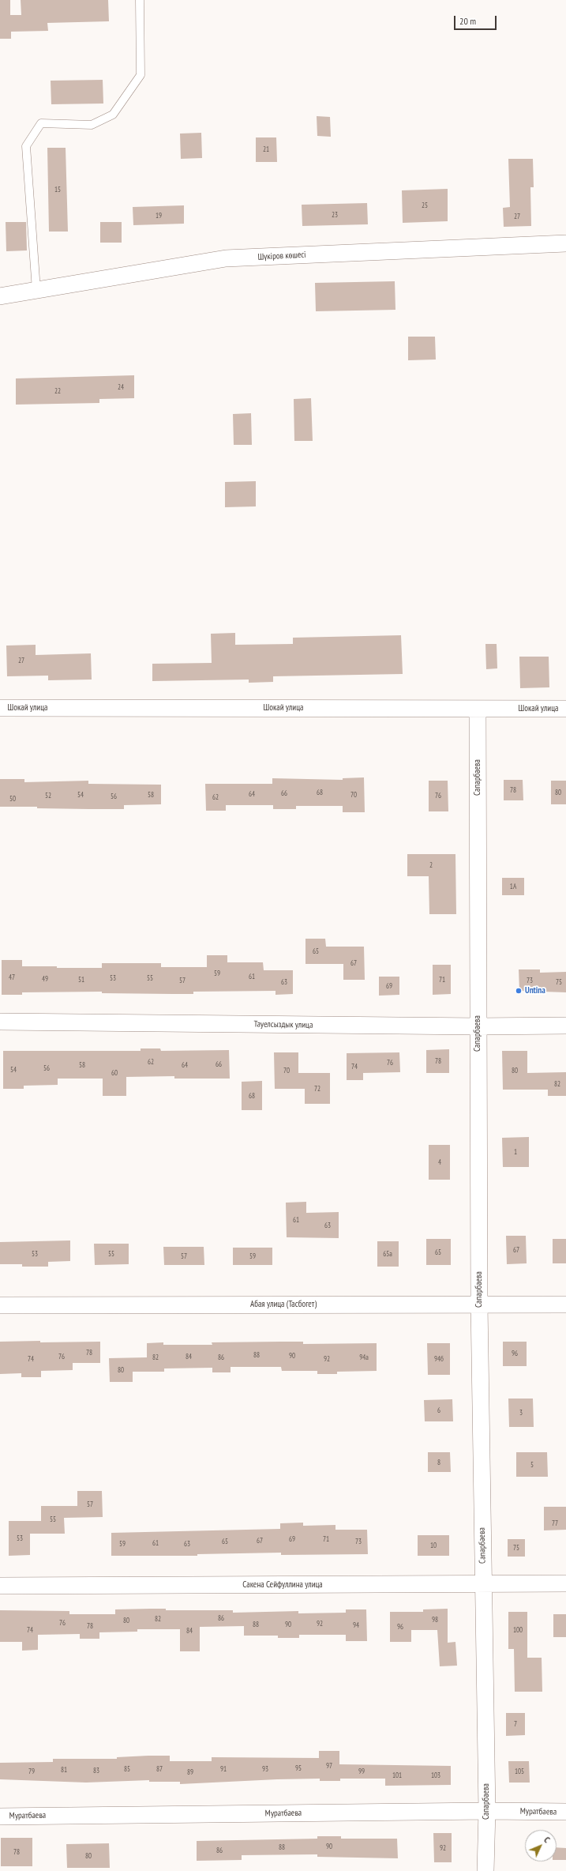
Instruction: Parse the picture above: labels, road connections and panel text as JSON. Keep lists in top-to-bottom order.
{
  "streets": {
    "street": [
      "Шүкіров көшесі",
      "Шокай улица",
      "Сапарбаева",
      "Тауелсыздык улица",
      "Абая улица (Тасбогет)",
      "Сакена Сейфуллина улица",
      "Муратбаева"
    ]
  },
  "crossings": [
    ["Шокай улица", "Сапарбаева"],
    ["Сапарбаева", "Тауелсыздык улица"],
    ["Сапарбаева", "Абая улица (Тасбогет)"],
    ["Сапарбаева", "Сакена Сейфуллина улица"],
    ["Сапарбаева", "Муратбаева"]
  ],
  "places": ["Untina"],
  "house_numbers": [
    "21",
    "15",
    "25",
    "23",
    "19",
    "27",
    "24",
    "22",
    "27",
    "78",
    "68",
    "80",
    "66",
    "64",
    "54",
    "58",
    "70",
    "52",
    "76",
    "56",
    "62",
    "50",
    "2",
    "1А",
    "65",
    "67",
    "59",
    "61",
    "47",
    "53",
    "55",
    "49",
    "51",
    "71",
    "57",
    "73",
    "63",
    "75",
    "69",
    "78",
    "62",
    "76",
    "66",
    "58",
    "64",
    "74",
    "56",
    "54",
    "70",
    "80",
    "60",
    "82",
    "72",
    "68",
    "1",
    "4",
    "61",
    "63",
    "67",
    "65",
    "53",
    "55",
    "65а",
    "57",
    "59",
    "78",
    "96",
    "88",
    "90",
    "76",
    "84",
    "82",
    "86",
    "94а",
    "74",
    "92",
    "94б",
    "80",
    "6",
    "3",
    "8",
    "5",
    "57",
    "55",
    "77",
    "53",
    "69",
    "71",
    "67",
    "65",
    "73",
    "61",
    "59",
    "63",
    "10",
    "75",
    "86",
    "82",
    "98",
    "80",
    "76",
    "92",
    "88",
    "90",
    "94",
    "78",
    "96",
    "74",
    "100",
    "84",
    "7",
    "97",
    "95",
    "85",
    "87",
    "91",
    "93",
    "81",
    "83",
    "79",
    "99",
    "105",
    "89",
    "101",
    "103",
    "90",
    "88",
    "92",
    "86",
    "78",
    "80"
  ],
  "scale_bar": "20 m",
  "north": "top right"
}
